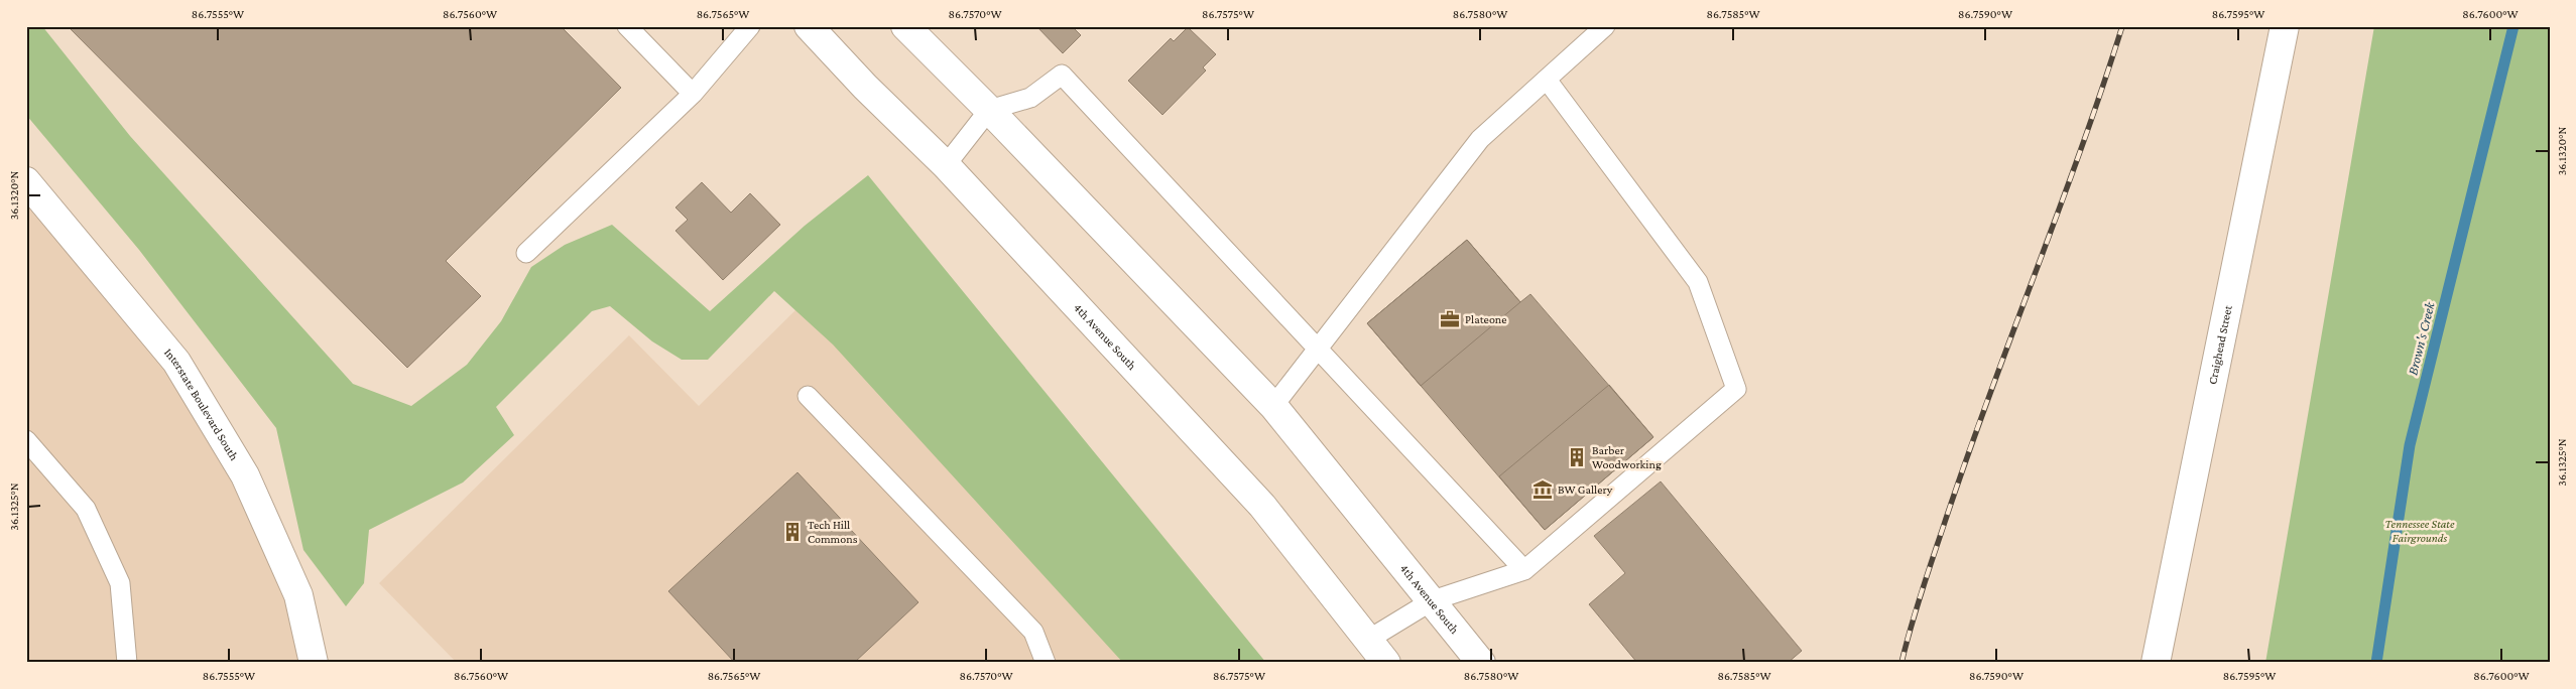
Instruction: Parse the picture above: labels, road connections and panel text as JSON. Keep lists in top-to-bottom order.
{
  "streets": {
    "main road": ["4th Avenue South", "Craighead Street", "Interstate Boulevard South"]
  },
  "water": ["Brown's Creek"],
  "parks": ["Tennessee State Fairgrounds"],
  "places": {
    "office": ["Plateone"],
    "building": ["Barber Woodworking", "Tech Hill Commons"],
    "museum": ["BW Gallery"]
  },
  "coordinates": [
    "86.7555°W",
    "86.7560°W",
    "86.7565°W",
    "86.7570°W",
    "86.7575°W",
    "86.7580°W",
    "86.7585°W",
    "86.7590°W",
    "86.7595°W",
    "86.7600°W",
    "36.1320°N",
    "36.1325°N"
  ]
}
